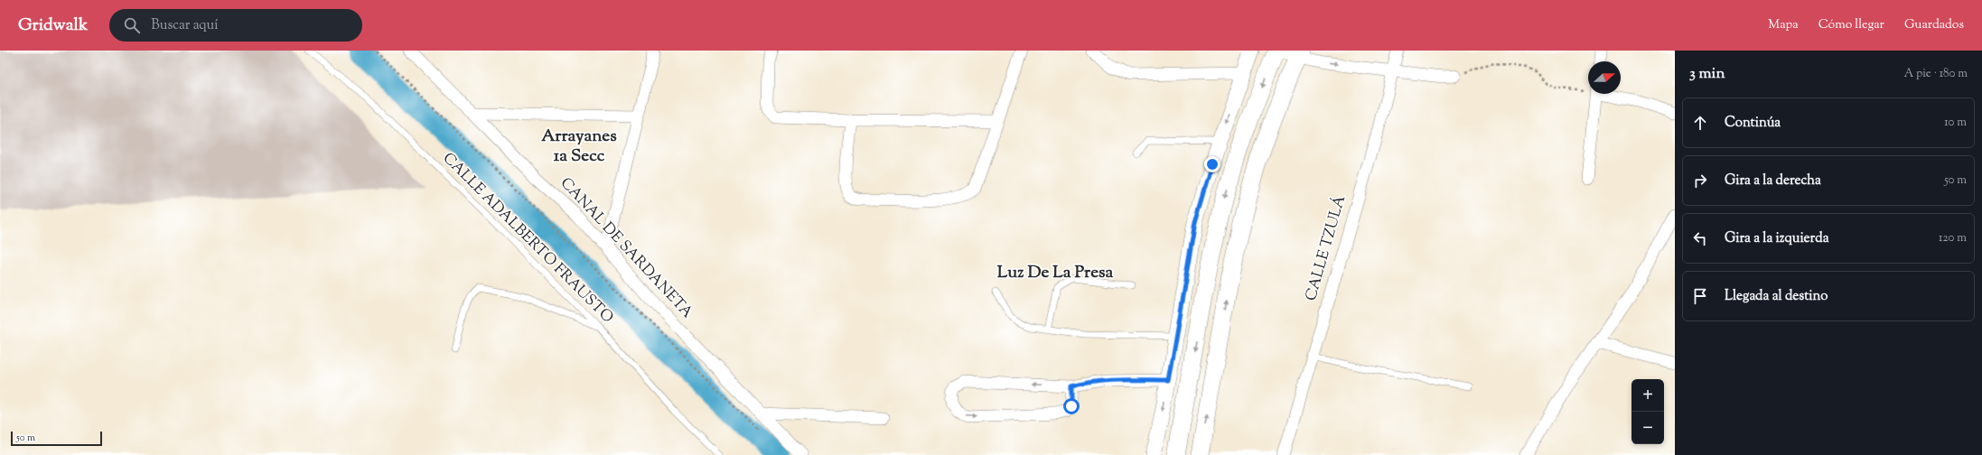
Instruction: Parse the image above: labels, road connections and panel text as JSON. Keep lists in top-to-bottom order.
{
  "streets": {
    "street": ["CANAL DE SARDANETA", "CALLE TZULÁ"],
    "lane": ["CALLE ADALBERTO FRAUSTO"]
  },
  "districts": ["Arrayanes 1a Secc", "Luz De La Presa"],
  "scale_bar": "50 m",
  "north": "right",
  "page": {
    "header": "Gridwalk",
    "search": "Buscar aquí",
    "nav": ["Mapa", "Cómo llegar", "Guardados"],
    "heading": ["3 min", "A pie · 180 m"],
    "list": [
      ["Continúa", "10 m"],
      ["Gira a la derecha", "50 m"],
      ["Gira a la izquierda", "120 m"],
      "Llegada al destino"
    ],
    "map_buttons": ["+", "−"],
    "scale": "50 m"
  }
}
